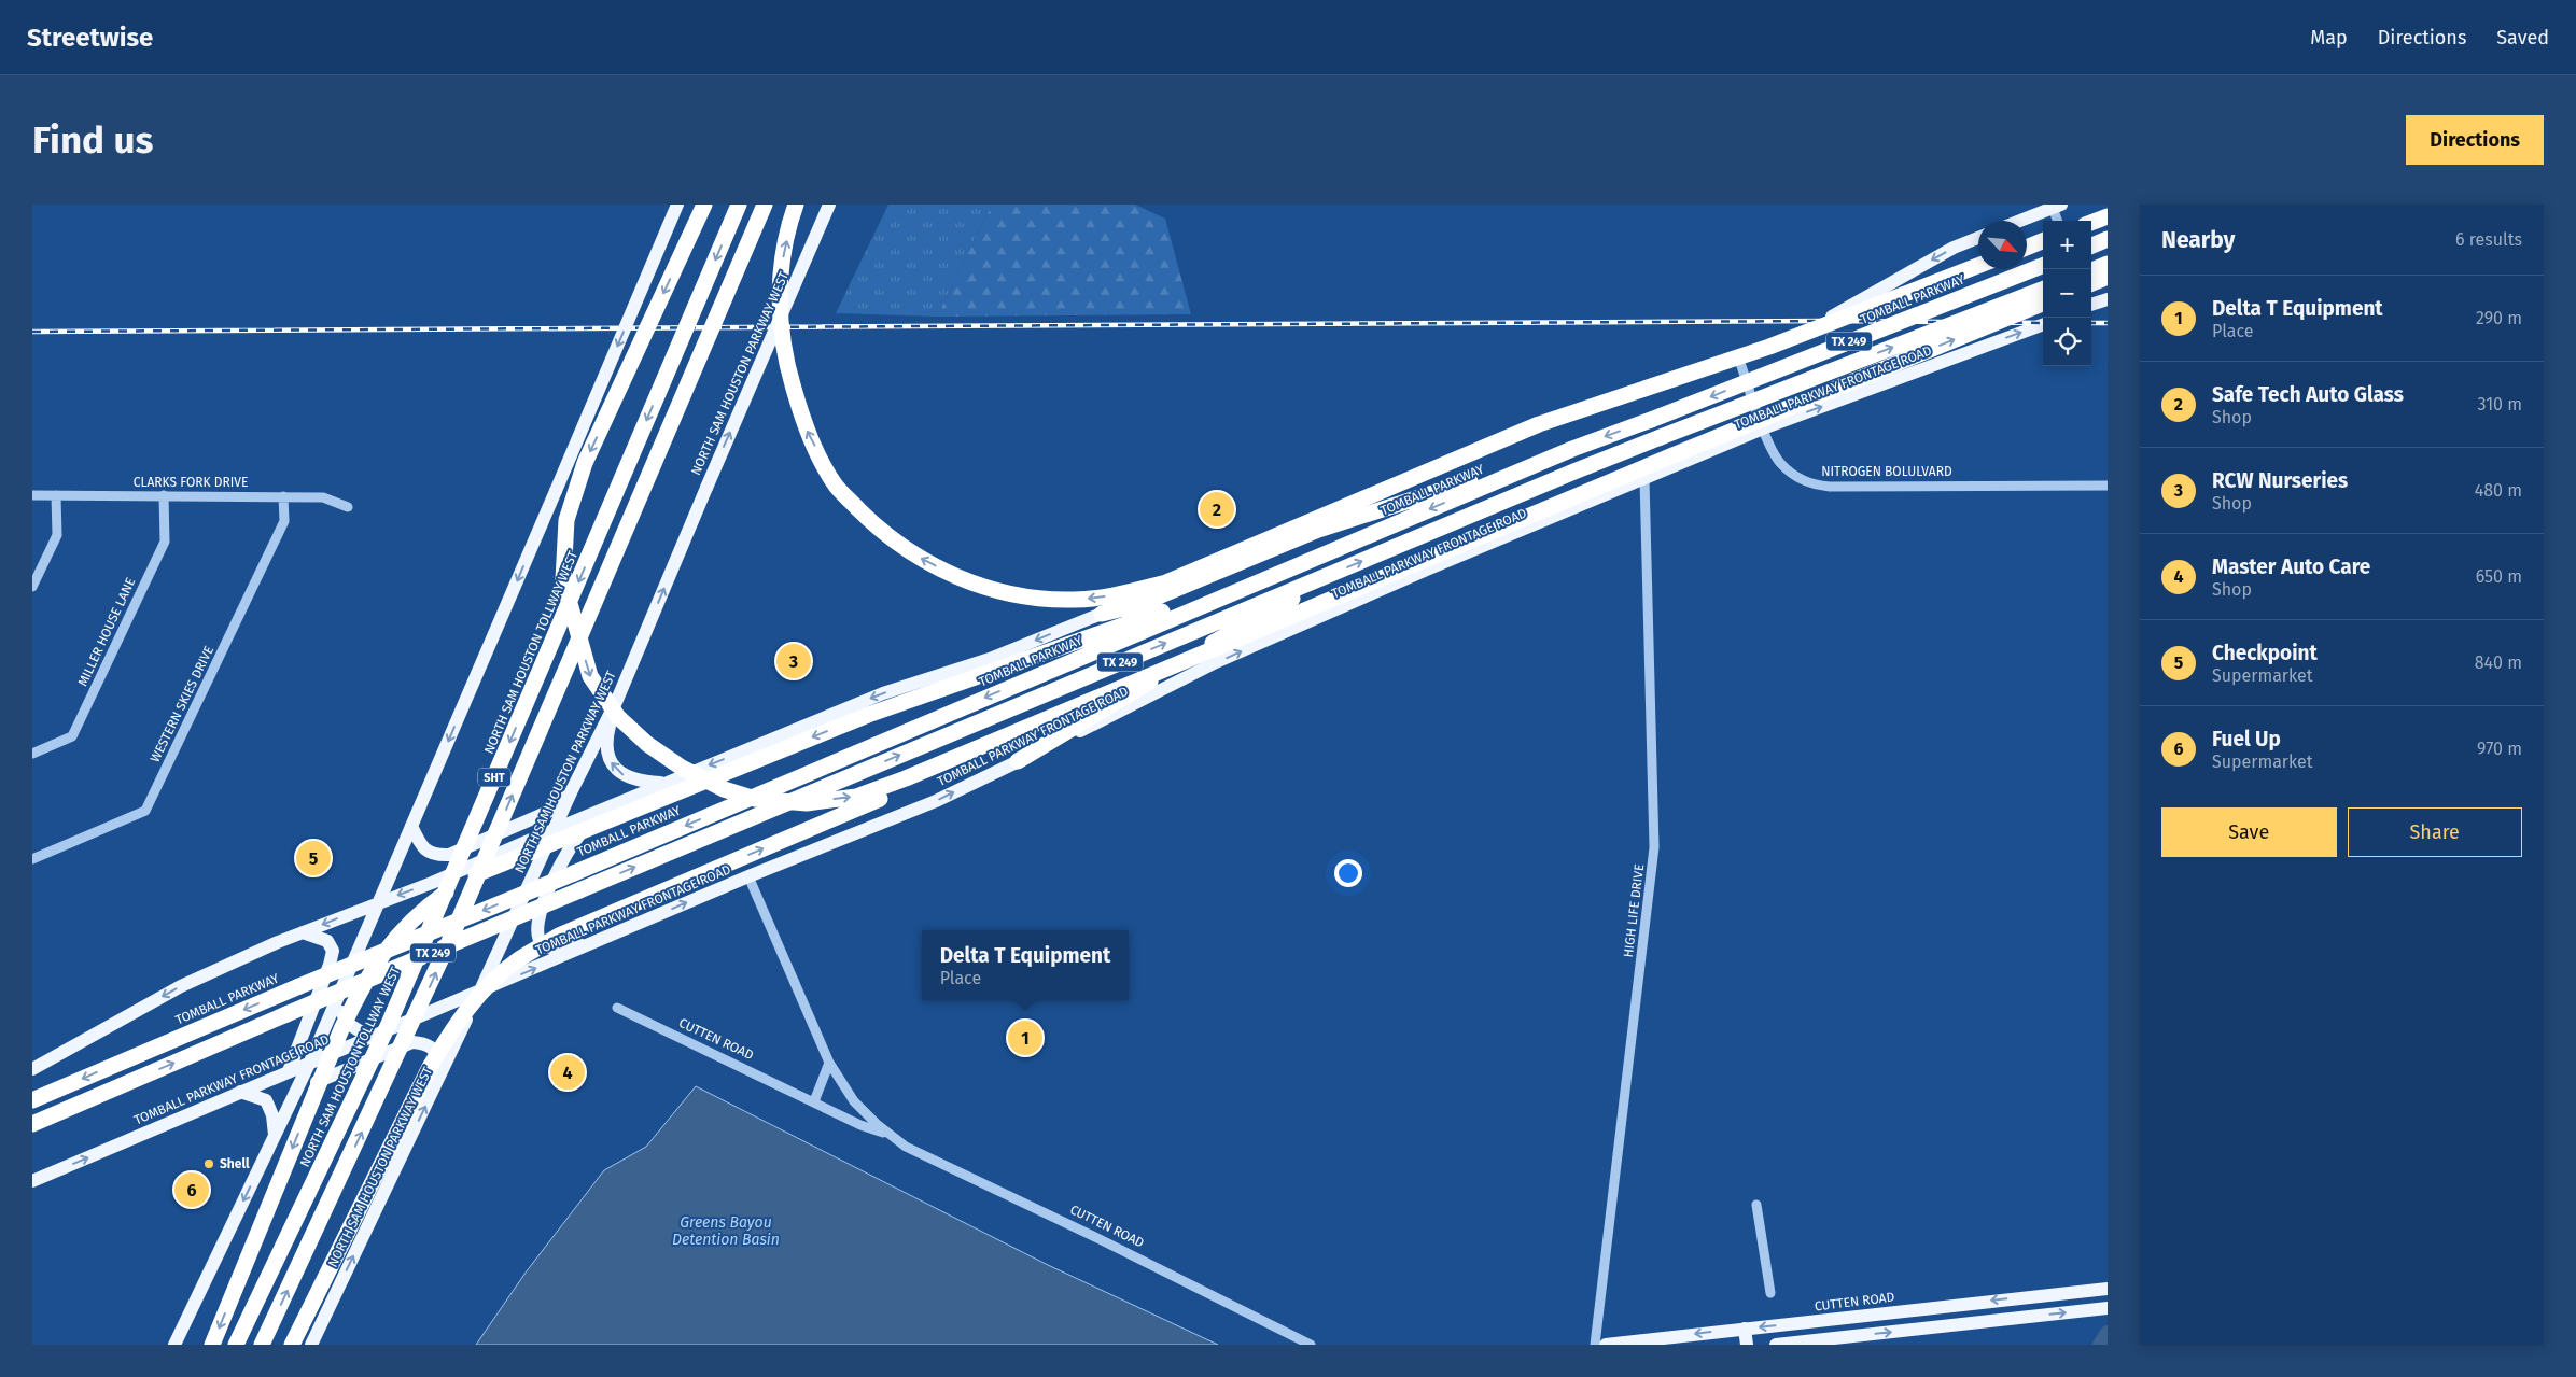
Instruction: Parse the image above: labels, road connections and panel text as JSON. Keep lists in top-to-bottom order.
{
  "streets": {
    "highway": [
      "TOMBALL PARKWAY",
      "TX 249",
      "NORTH SAM HOUSTON TOLLWAY WEST",
      "SHT"
    ],
    "main road": ["NORTH SAM HOUSTON PARKWAY WEST", "TOMBALL PARKWAY FRONTAGE ROAD", "CUTTEN ROAD"],
    "street": [
      "NITROGEN BOLULVARD",
      "CLARKS FORK DRIVE",
      "MILLER HOUSE LANE",
      "WESTERN SKIES DRIVE",
      "HIGH LIFE DRIVE"
    ]
  },
  "crossings": [
    ["NORTH SAM HOUSTON PARKWAY WEST", "TOMBALL PARKWAY FRONTAGE ROAD"],
    ["TOMBALL PARKWAY FRONTAGE ROAD", "NITROGEN BOLULVARD"],
    ["TOMBALL PARKWAY FRONTAGE ROAD", "HIGH LIFE DRIVE"],
    ["TOMBALL PARKWAY FRONTAGE ROAD", "CUTTEN ROAD"],
    ["CLARKS FORK DRIVE", "MILLER HOUSE LANE"],
    ["CLARKS FORK DRIVE", "WESTERN SKIES DRIVE"]
  ],
  "one_way": ["NORTH SAM HOUSTON PARKWAY WEST"],
  "water": ["Greens Bayou Detention Basin"],
  "places": ["Shell"],
  "north": "bottom right",
  "page": {
    "header": "Streetwise",
    "nav": ["Map", "Directions", "Saved"],
    "buttons": [
      "Directions",
      ["Save", "Share"]
    ],
    "title": "Find us",
    "heading": ["Nearby", "6 results"],
    "map_buttons": ["+", "−"],
    "list": [
      {
        "mark": "1",
        "name": "Delta T Equipment",
        "note": "Place",
        "value": "290 m"
      },
      {
        "mark": "2",
        "name": "Safe Tech Auto Glass",
        "note": "Shop",
        "value": "310 m"
      },
      {
        "mark": "3",
        "name": "RCW Nurseries",
        "note": "Shop",
        "value": "480 m"
      },
      {
        "mark": "4",
        "name": "Master Auto Care",
        "note": "Shop",
        "value": "650 m"
      },
      {
        "mark": "5",
        "name": "Checkpoint",
        "note": "Supermarket",
        "value": "840 m"
      },
      {
        "mark": "6",
        "name": "Fuel Up",
        "note": "Supermarket",
        "value": "970 m"
      }
    ],
    "pins": [
      "2",
      "3",
      "5",
      "1",
      "4",
      "6"
    ],
    "popup": ["Delta T Equipment", "Place"]
  }
}
